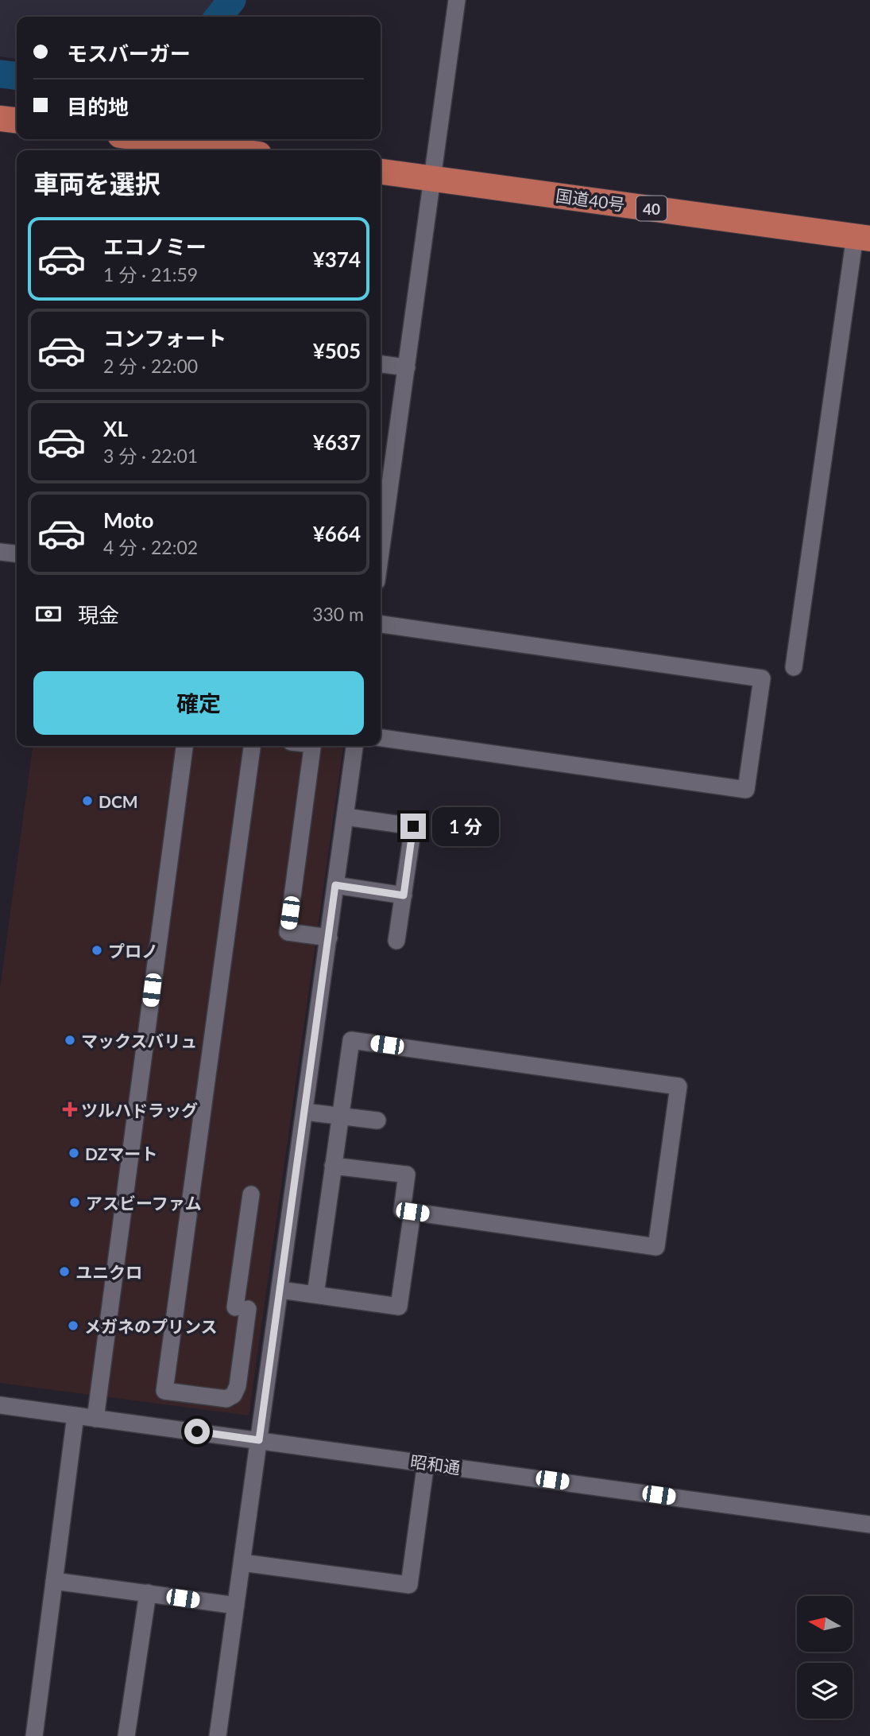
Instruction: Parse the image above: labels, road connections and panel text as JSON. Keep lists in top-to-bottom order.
{
  "streets": {
    "highway": ["国道40号", "40"],
    "street": ["昭和通"]
  },
  "places": {
    "other": [
      "DCM",
      "プロノ",
      "マックスバリュ",
      "DZマート",
      "アスビーファム",
      "ユニクロ",
      "メガネのプリンス"
    ],
    "health": ["ツルハドラッグ"]
  },
  "north": "left",
  "page": {
    "banner": ["モスバーガー", "目的地"],
    "heading": "車両を選択",
    "list": [
      {
        "name": "エコノミー",
        "note": "1 分 · 21:59",
        "value": "¥374"
      },
      {
        "name": "コンフォート",
        "note": "2 分 · 22:00",
        "value": "¥505"
      },
      {
        "name": "XL",
        "note": "3 分 · 22:01",
        "value": "¥637"
      },
      {
        "name": "Moto",
        "note": "4 分 · 22:02",
        "value": "¥664"
      }
    ],
    "pay": ["現金", "330 m"],
    "buttons": "確定",
    "bubble": "1 分"
  }
}
